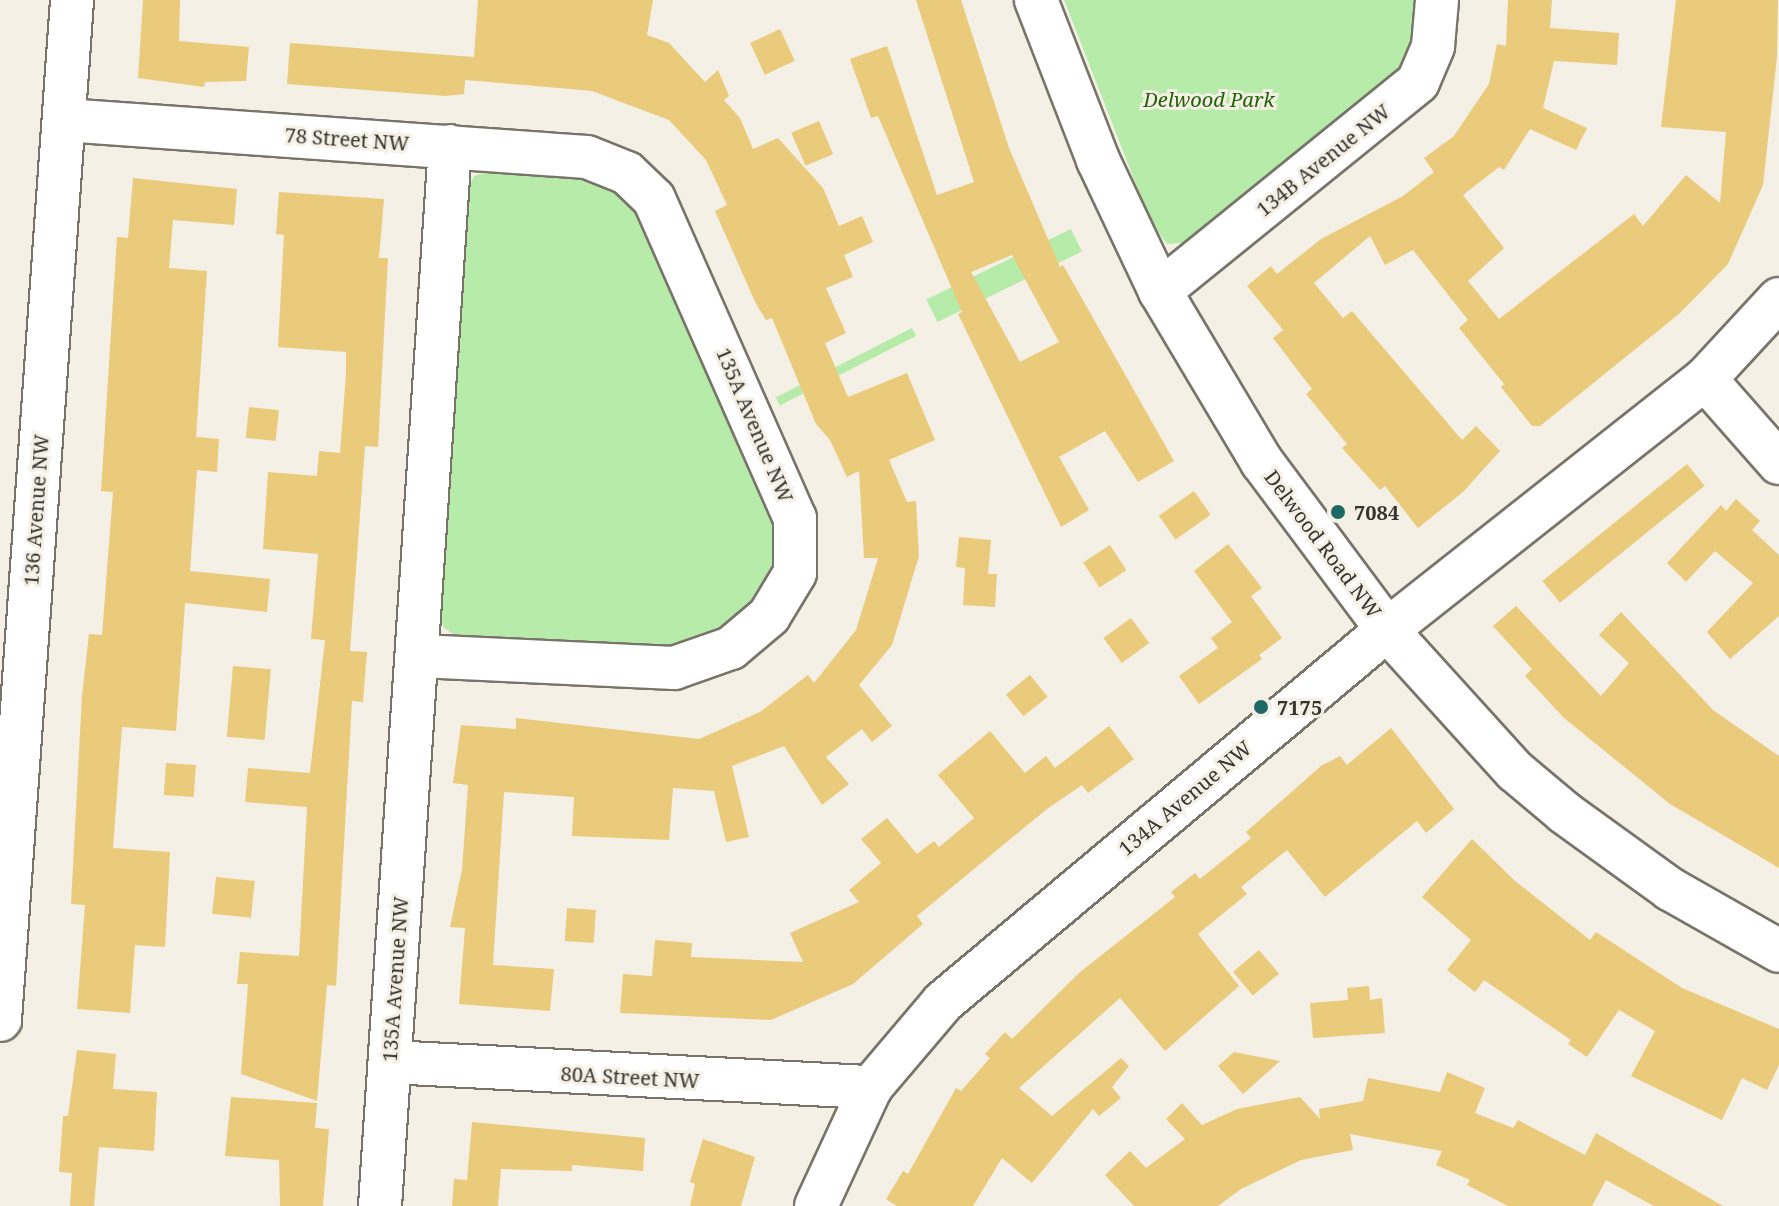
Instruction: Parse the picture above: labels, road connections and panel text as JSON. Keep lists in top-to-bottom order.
{
  "streets": {
    "street": [
      "78 Street NW",
      "134B Avenue NW",
      "135A Avenue NW",
      "136 Avenue NW",
      "Delwood Road NW",
      "134A Avenue NW",
      "80A Street NW"
    ]
  },
  "crossings": [
    ["78 Street NW", "135A Avenue NW"],
    ["78 Street NW", "136 Avenue NW"],
    ["134B Avenue NW", "Delwood Road NW"],
    ["135A Avenue NW", "80A Street NW"],
    ["Delwood Road NW", "134A Avenue NW"],
    ["134A Avenue NW", "80A Street NW"]
  ],
  "parks": ["Delwood Park"],
  "places": ["7084", "7175"]
}
